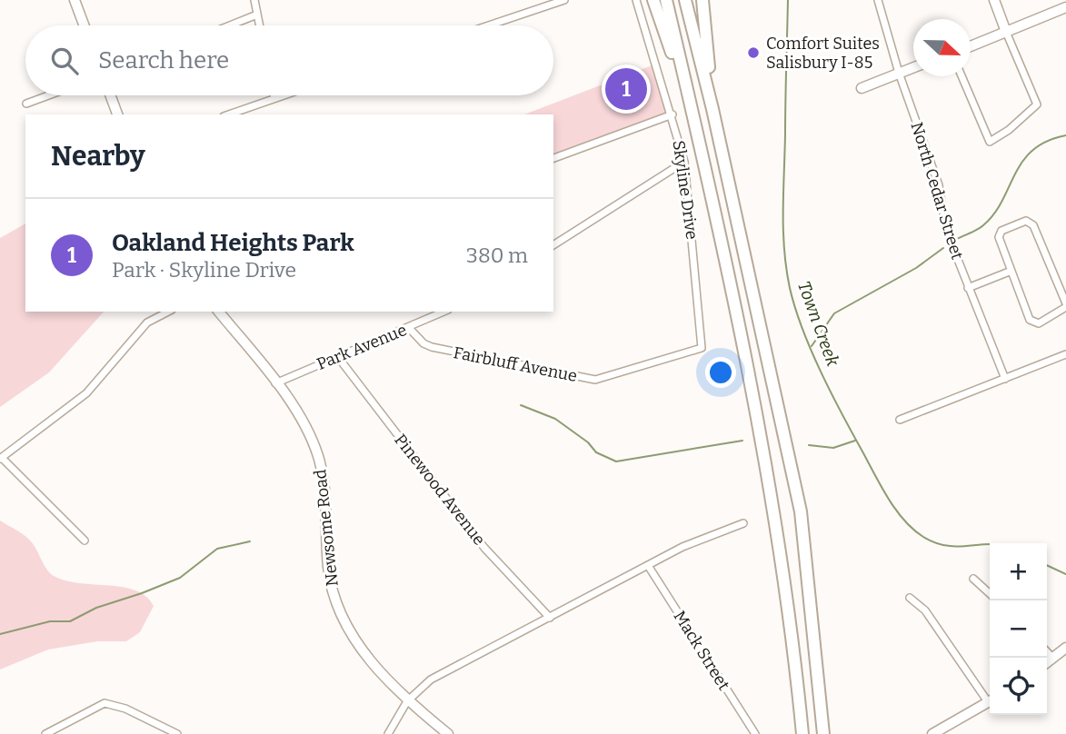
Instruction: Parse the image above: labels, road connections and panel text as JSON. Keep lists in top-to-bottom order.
{
  "streets": {
    "street": [
      "Skyline Drive",
      "North Cedar Street",
      "Park Avenue",
      "Fairbluff Avenue",
      "Pinewood Avenue",
      "Newsome Road",
      "Mack Street"
    ]
  },
  "crossings": [
    ["Skyline Drive", "Fairbluff Avenue"],
    ["Park Avenue", "Fairbluff Avenue"],
    ["Park Avenue", "Pinewood Avenue"],
    ["Park Avenue", "Newsome Road"]
  ],
  "water": ["Town Creek"],
  "places": ["Comfort Suites Salisbury I-85"],
  "north": "right",
  "page": {
    "search": "Search here",
    "pins": "1",
    "heading": "Nearby",
    "list": [
      {
        "mark": "1",
        "name": "Oakland Heights Park",
        "note": "Park · Skyline Drive",
        "value": "380 m"
      }
    ],
    "map_buttons": ["+", "−"]
  }
}
